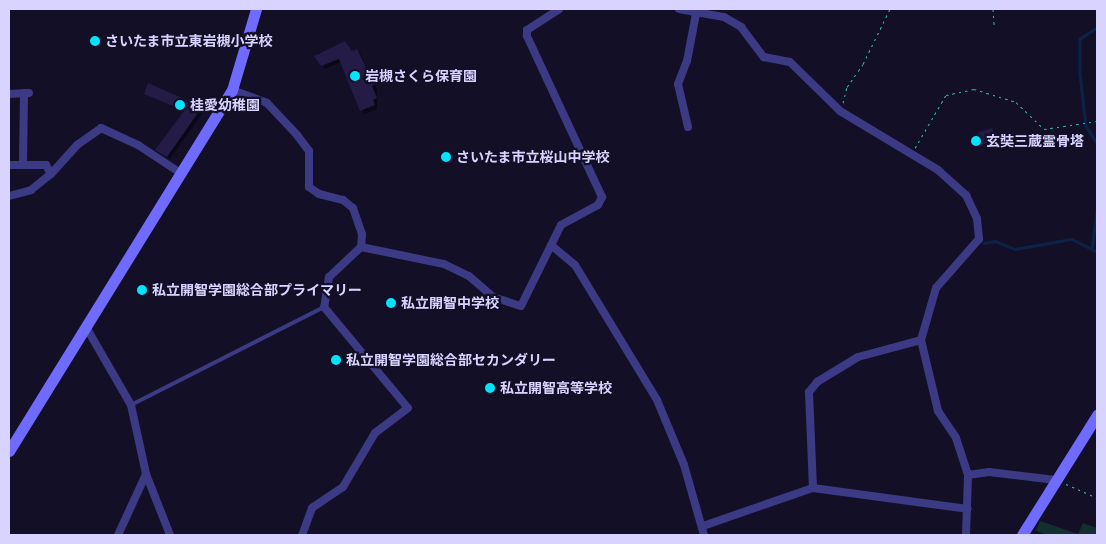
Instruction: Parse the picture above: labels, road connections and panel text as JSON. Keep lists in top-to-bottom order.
{
  "places": [
    "さいたま市立東岩槻小学校",
    "岩槻さくら保育園",
    "桂愛幼稚園",
    "玄奘三蔵霊骨塔",
    "さいたま市立桜山中学校",
    "私立開智学園総合部プライマリー",
    "私立開智中学校",
    "私立開智学園総合部セカンダリー",
    "私立開智高等学校"
  ]
}
